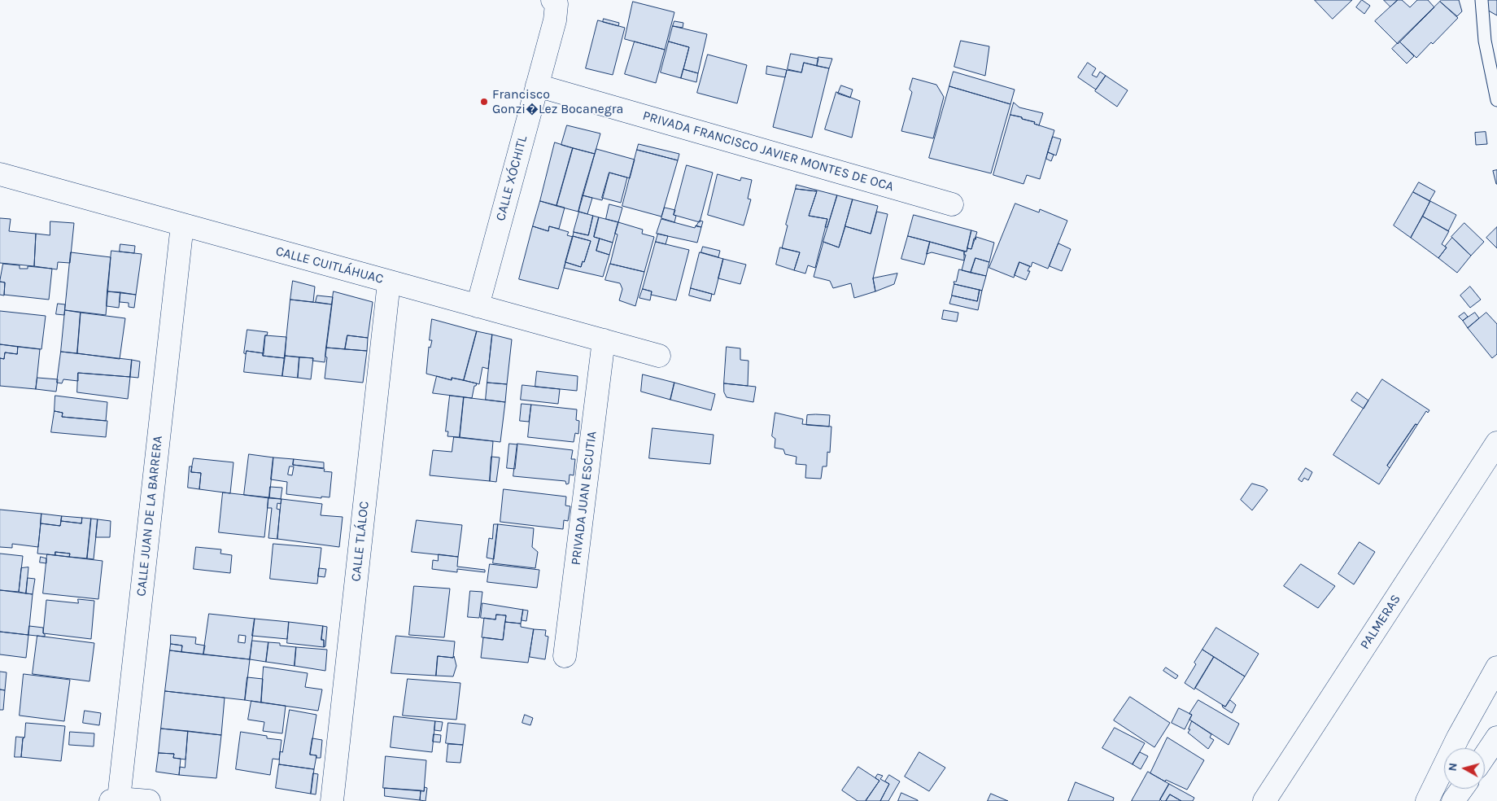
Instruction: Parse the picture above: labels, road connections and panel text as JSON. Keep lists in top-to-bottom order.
{
  "streets": {
    "main road": [
      "PRIVADA FRANCISCO JAVIER MONTES DE OCA",
      "CALLE XÓCHITL",
      "CALLE CUITLÁHUAC",
      "PRIVADA JUAN ESCUTIA",
      "CALLE JUAN DE LA BARRERA",
      "CALLE TLÁLOC",
      "PALMERAS"
    ]
  },
  "crossings": [
    ["PRIVADA FRANCISCO JAVIER MONTES DE OCA", "CALLE XÓCHITL"],
    ["CALLE XÓCHITL", "CALLE CUITLÁHUAC"],
    ["CALLE CUITLÁHUAC", "PRIVADA JUAN ESCUTIA"],
    ["CALLE CUITLÁHUAC", "CALLE JUAN DE LA BARRERA"],
    ["CALLE CUITLÁHUAC", "CALLE TLÁLOC"]
  ],
  "places": ["Francisco Gonzi�Lez Bocanegra"],
  "north": "left"
}
